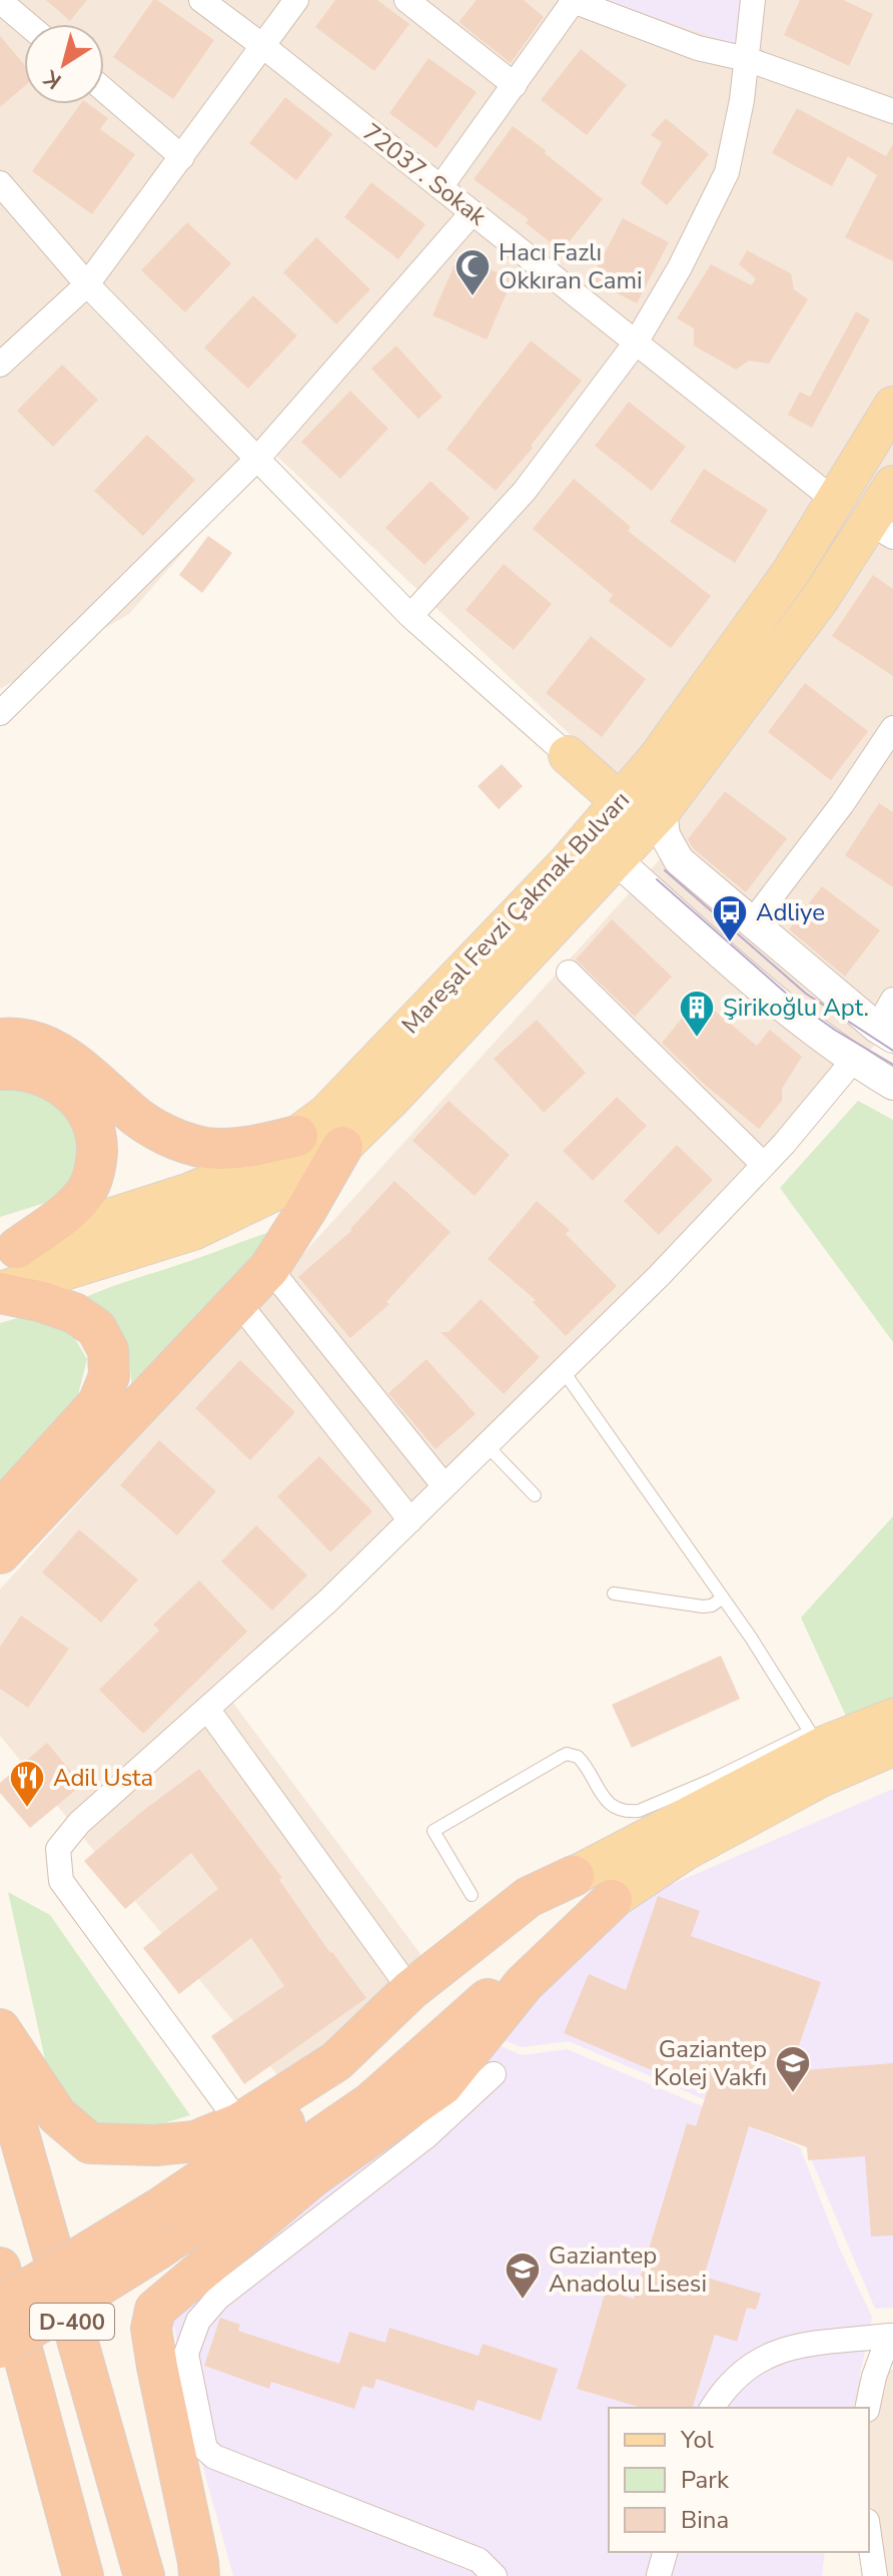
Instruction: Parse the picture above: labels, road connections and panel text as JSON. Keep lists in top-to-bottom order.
{
  "streets": {
    "highway": ["D-400"],
    "main road": ["Mareşal Fevzi Çakmak Bulvarı"],
    "street": ["72037. Sokak"]
  },
  "crossings": [
    ["72037. Sokak", "Mareşal Fevzi Çakmak Bulvarı"]
  ],
  "places": {
    "mosque": ["Hacı Fazlı Okkıran Cami"],
    "bus stop": ["Adliye"],
    "building": ["Şirikoğlu Apt."],
    "restaurant": ["Adil Usta"],
    "school or university": ["Gaziantep Kolej Vakfı", "Gaziantep Anadolu Lisesi"]
  },
  "legend": ["Yol", "Park", "Bina"],
  "north": "bottom left"
}
